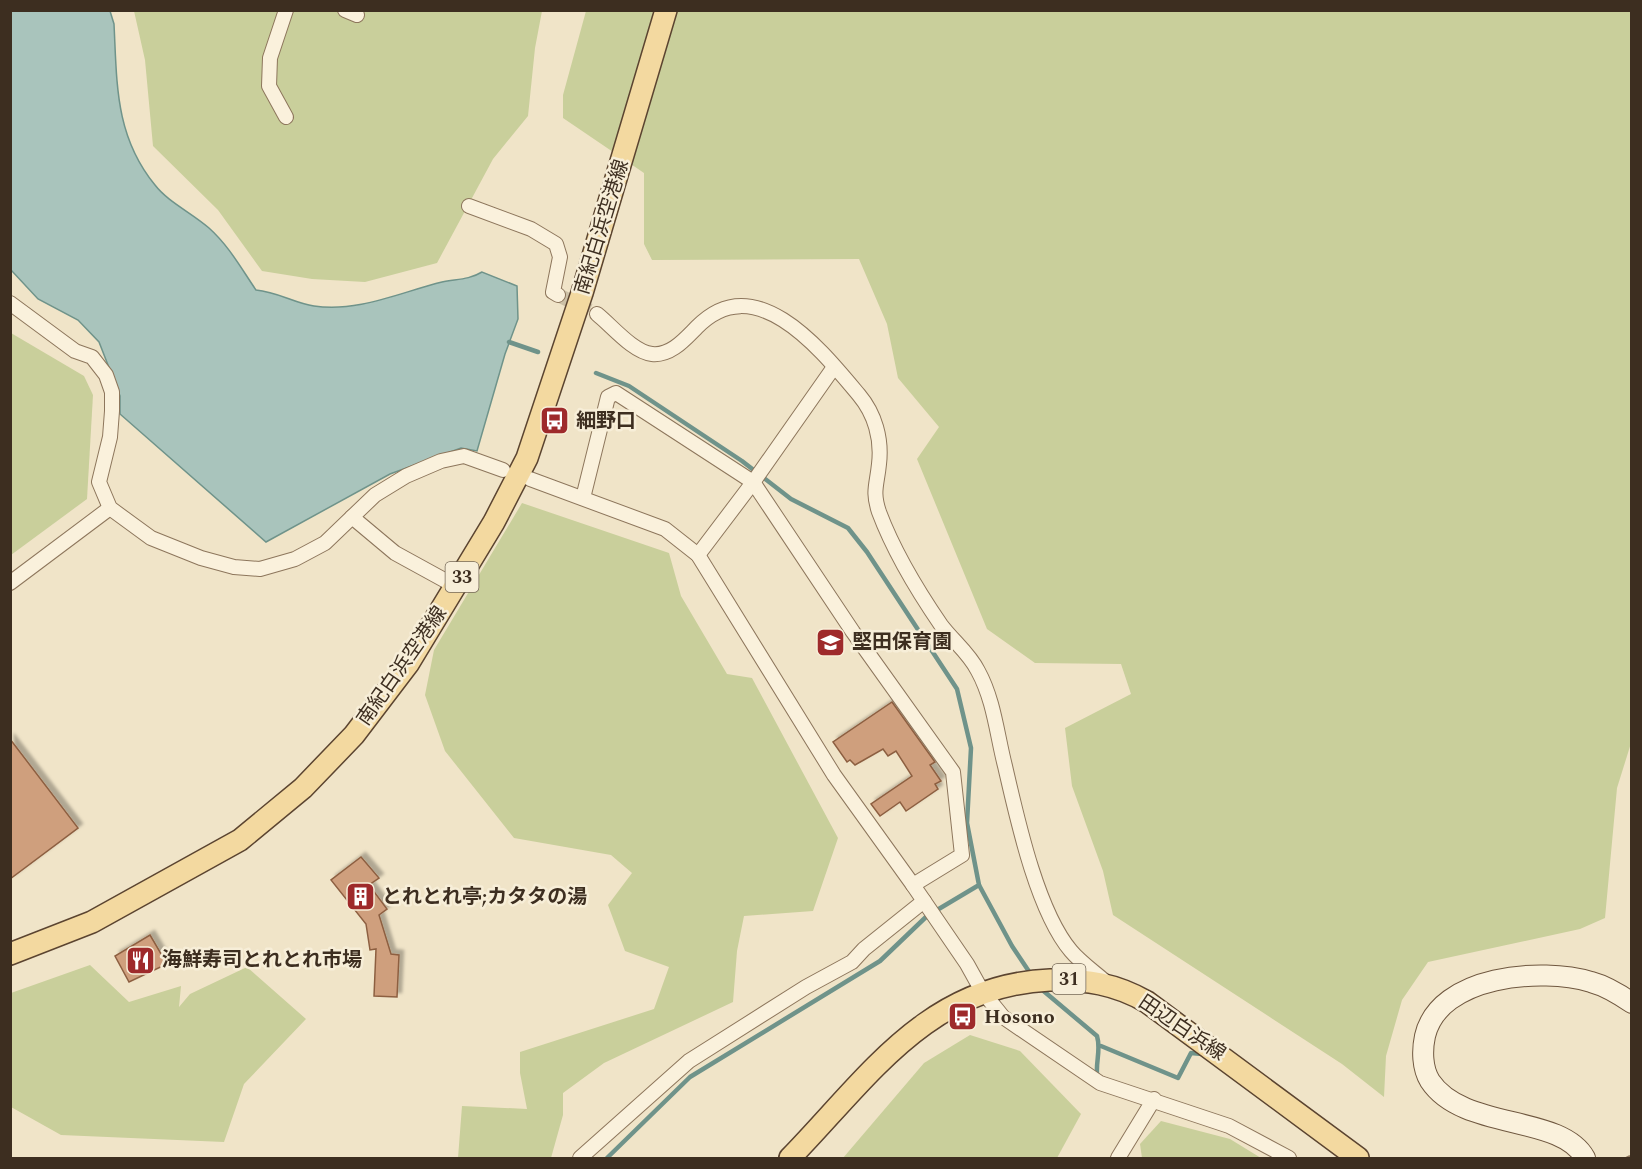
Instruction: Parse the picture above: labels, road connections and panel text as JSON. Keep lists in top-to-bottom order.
{
  "streets": {
    "main road": [
      "南紀白浜空港線",
      "33",
      "31",
      "田辺白浜線"
    ]
  },
  "places": {
    "bus stop": ["細野口", "Hosono"],
    "school or university": ["堅田保育園"],
    "building": ["とれとれ亭;カタタの湯"],
    "restaurant": ["海鮮寿司とれとれ市場"]
  }
}
